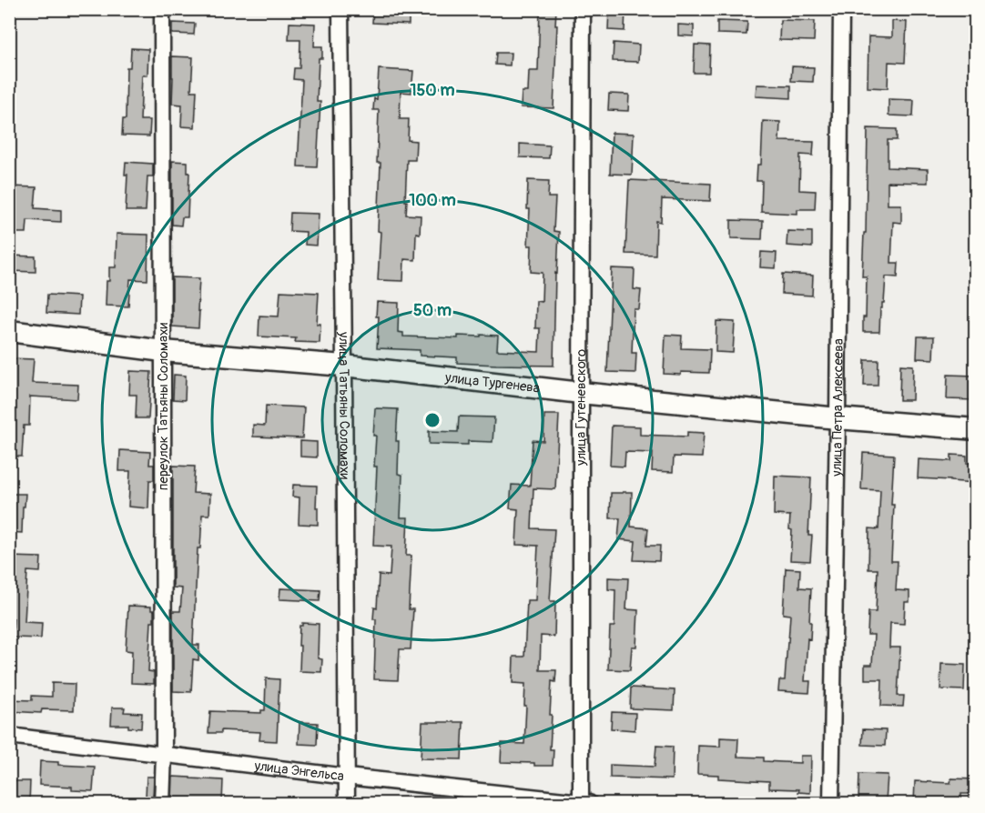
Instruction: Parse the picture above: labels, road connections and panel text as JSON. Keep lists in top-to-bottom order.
{
  "streets": {
    "main road": ["улица Тургенева"],
    "street": [
      "переулок Татьяны Соломахи",
      "улица Татьяны Соломахи",
      "улица Гутеневского",
      "улица Петра Алексеева",
      "улица Энгельса"
    ]
  },
  "crossings": [
    ["улица Тургенева", "переулок Татьяны Соломахи"],
    ["улица Тургенева", "улица Татьяны Соломахи"],
    ["улица Тургенева", "улица Гутеневского"],
    ["улица Тургенева", "улица Петра Алексеева"],
    ["переулок Татьяны Соломахи", "улица Энгельса"],
    ["улица Татьяны Соломахи", "улица Энгельса"],
    ["улица Гутеневского", "улица Энгельса"]
  ],
  "rings": ["150 m", "100 m", "50 m"]
}
